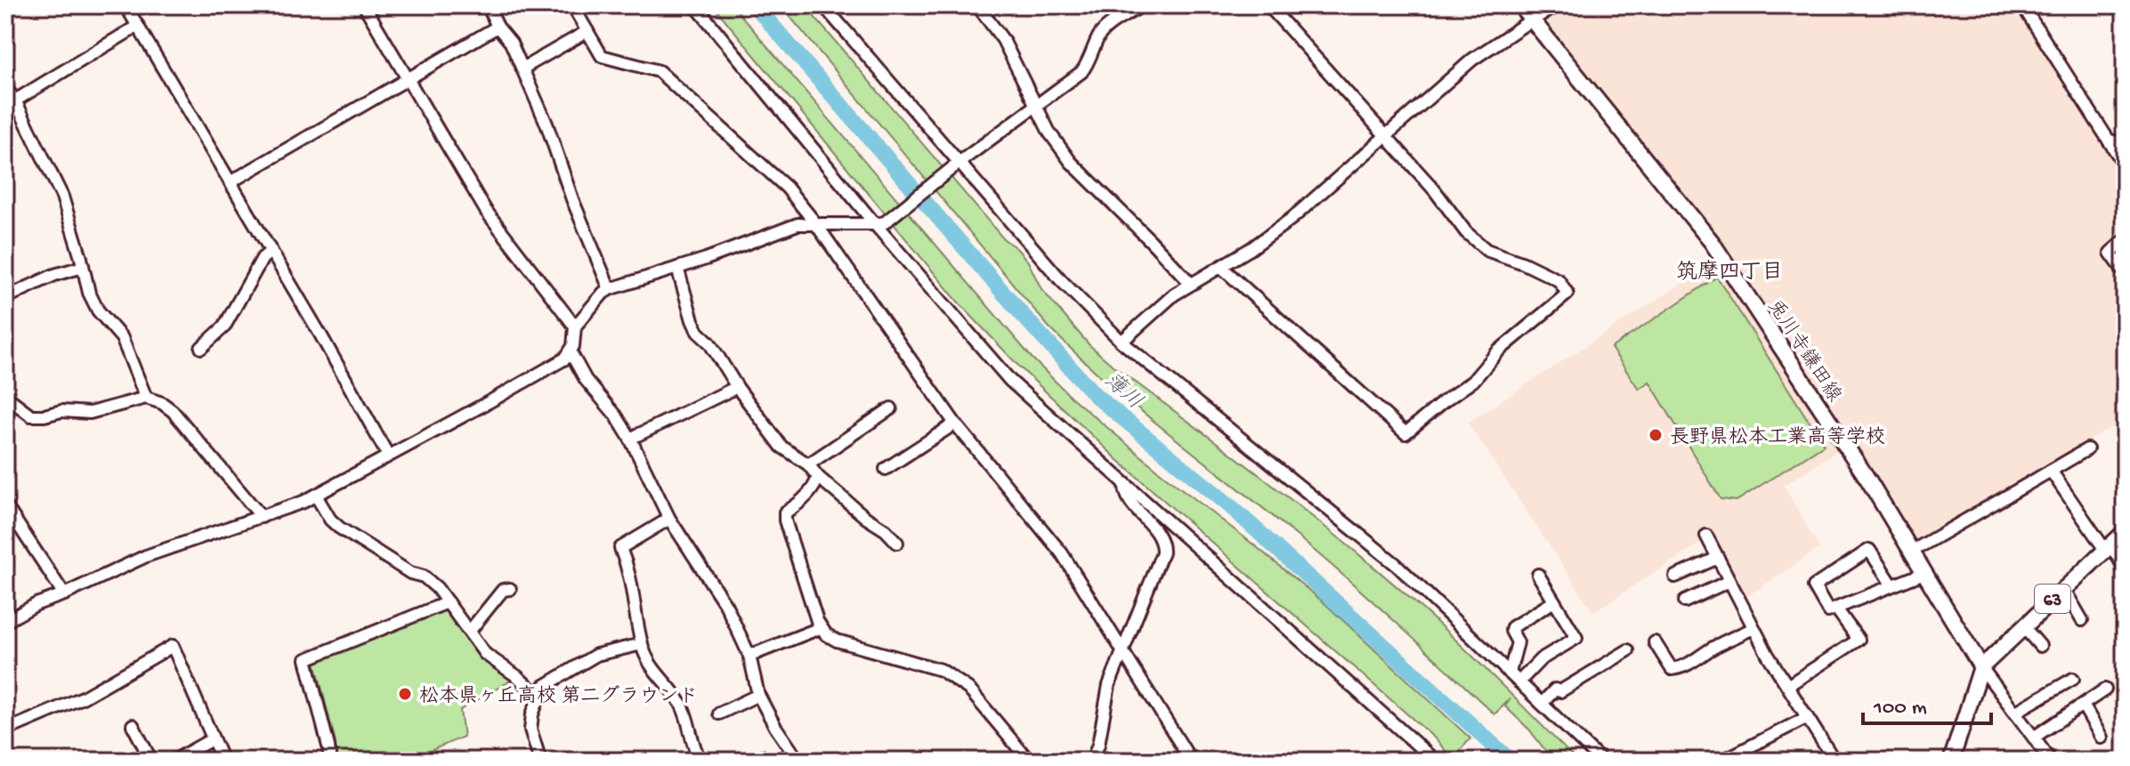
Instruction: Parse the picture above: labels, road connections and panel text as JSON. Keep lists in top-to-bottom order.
{
  "streets": {
    "main road": ["兎川寺鎌田線", "63"]
  },
  "crossings": [
    ["兎川寺鎌田線", "63"]
  ],
  "districts": ["筑摩四丁目"],
  "water": ["薄川"],
  "places": ["長野県松本工業高等学校", "松本県ヶ丘高校 第二グラウンド"],
  "scale_bar": "100 m"
}
